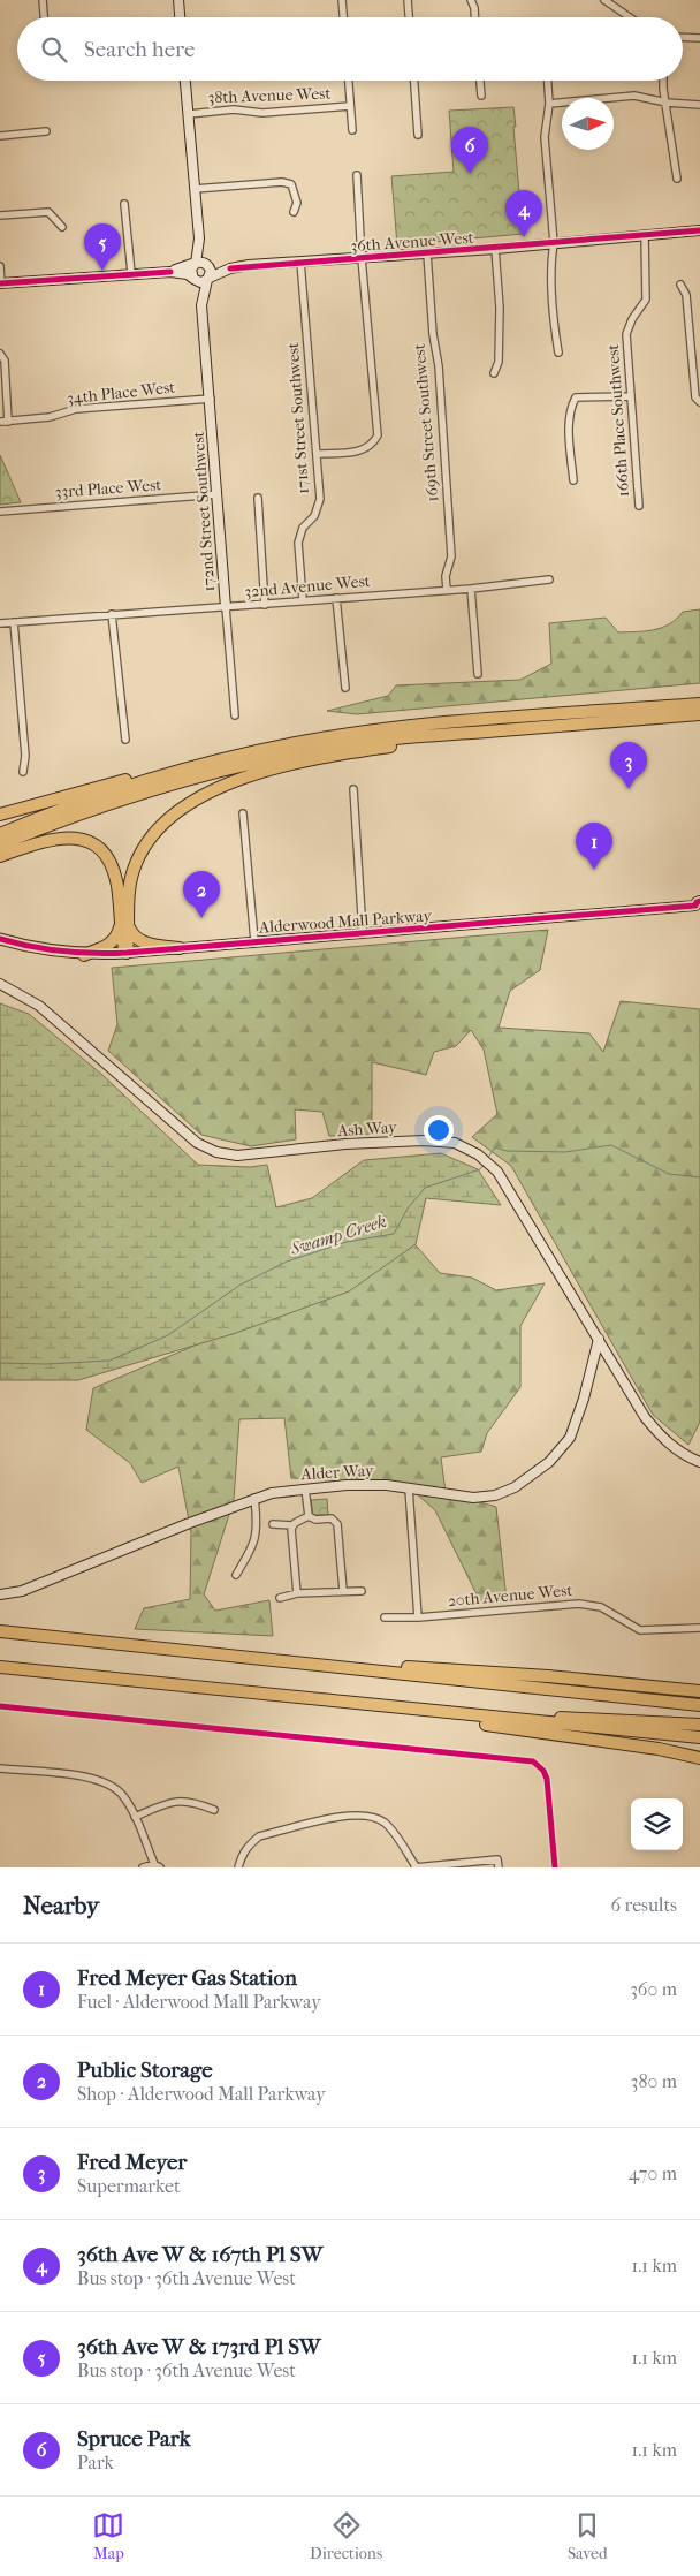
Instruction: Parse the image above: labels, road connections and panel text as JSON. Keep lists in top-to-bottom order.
{
  "streets": {
    "main road": ["Alderwood Mall Parkway"],
    "street": [
      "38th Avenue West",
      "36th Avenue West",
      "34th Place West",
      "171st Street Southwest",
      "166th Place Southwest",
      "169th Street Southwest",
      "33rd Place West",
      "172nd Street Southwest",
      "32nd Avenue West",
      "Ash Way",
      "Alder Way",
      "20th Avenue West"
    ]
  },
  "crossings": [
    ["36th Avenue West", "171st Street Southwest"],
    ["36th Avenue West", "166th Place Southwest"],
    ["36th Avenue West", "169th Street Southwest"],
    ["36th Avenue West", "172nd Street Southwest"],
    ["34th Place West", "172nd Street Southwest"],
    ["171st Street Southwest", "32nd Avenue West"],
    ["169th Street Southwest", "32nd Avenue West"],
    ["33rd Place West", "172nd Street Southwest"],
    ["172nd Street Southwest", "32nd Avenue West"],
    ["Ash Way", "Alder Way"]
  ],
  "water": ["Swamp Creek"],
  "north": "right",
  "page": {
    "search": "Search here",
    "pins": [
      "6",
      "4",
      "5",
      "3",
      "1",
      "2"
    ],
    "heading": ["Nearby", "6 results"],
    "list": [
      {
        "mark": "1",
        "name": "Fred Meyer Gas Station",
        "note": "Fuel · Alderwood Mall Parkway",
        "value": "360 m"
      },
      {
        "mark": "2",
        "name": "Public Storage",
        "note": "Shop · Alderwood Mall Parkway",
        "value": "380 m"
      },
      {
        "mark": "3",
        "name": "Fred Meyer",
        "note": "Supermarket",
        "value": "470 m"
      },
      {
        "mark": "4",
        "name": "36th Ave W & 167th Pl SW",
        "note": "Bus stop · 36th Avenue West",
        "value": "1.1 km"
      },
      {
        "mark": "5",
        "name": "36th Ave W & 173rd Pl SW",
        "note": "Bus stop · 36th Avenue West",
        "value": "1.1 km"
      },
      {
        "mark": "6",
        "name": "Spruce Park",
        "note": "Park",
        "value": "1.1 km"
      }
    ],
    "nav": ["Map", "Directions", "Saved"]
  }
}
